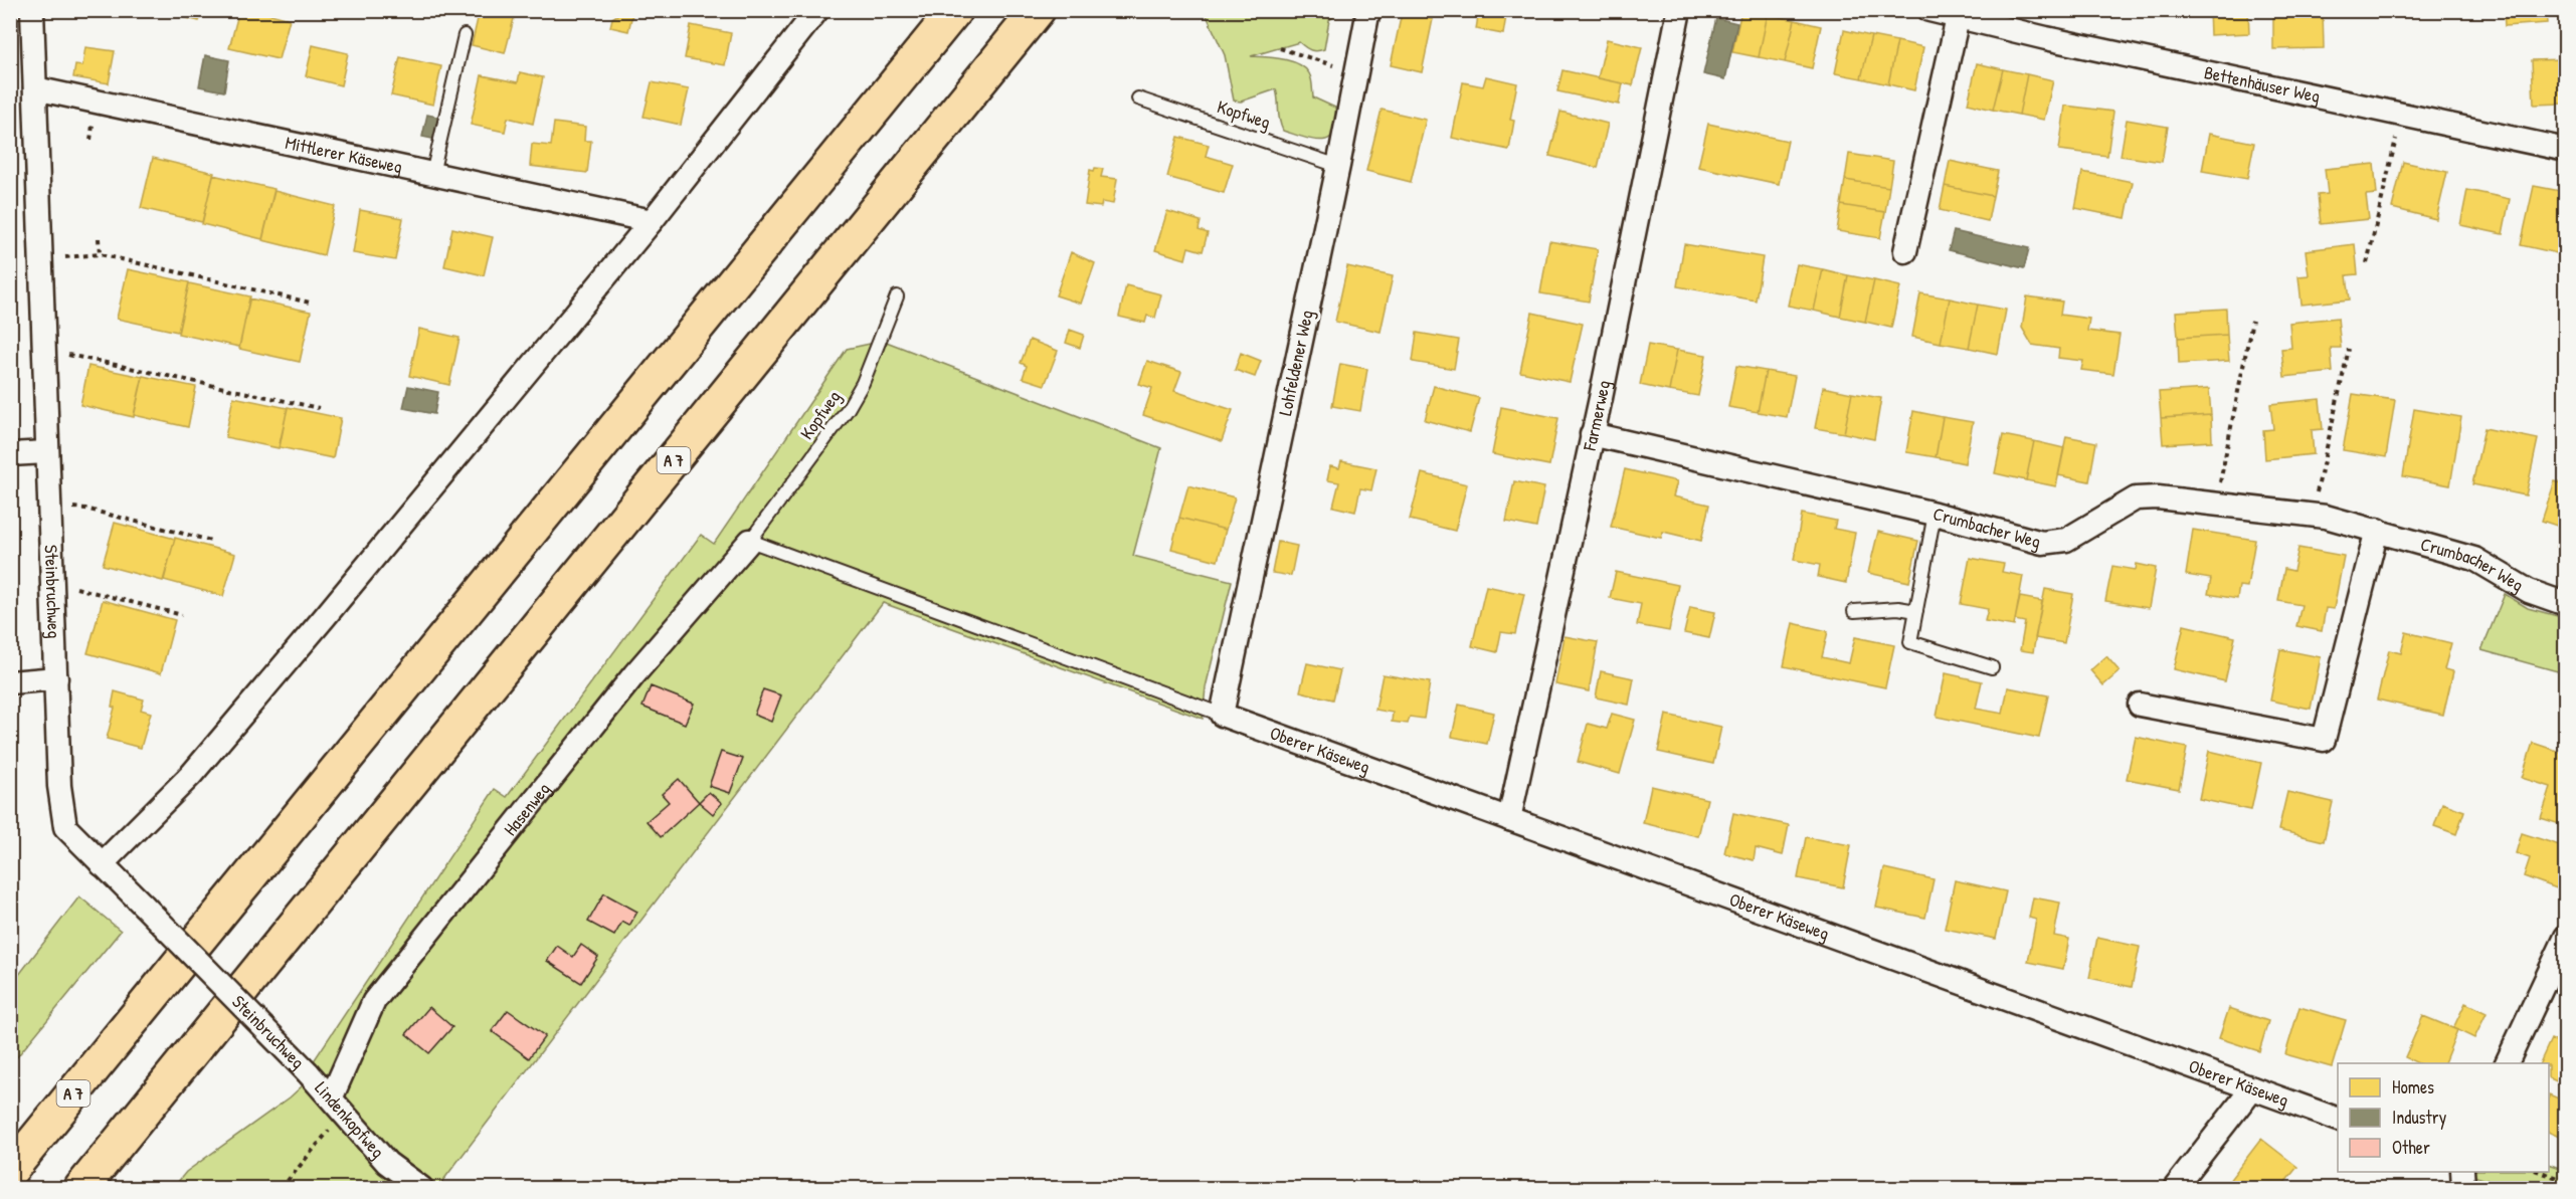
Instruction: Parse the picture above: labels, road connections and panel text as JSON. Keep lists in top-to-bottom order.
{
  "streets": {
    "highway": ["A 7"],
    "street": [
      "Bettenhäuser Weg",
      "Mittlerer Käseweg",
      "Lohfeldener Weg",
      "Farmerweg",
      "Crumbacher Weg",
      "Steinbruchweg",
      "Oberer Käseweg",
      "Hasenweg",
      "Lindenkopfweg"
    ],
    "lane": ["Kopfweg"]
  },
  "crossings": [
    ["Kopfweg", "Lohfeldener Weg"],
    ["Kopfweg", "Hasenweg"],
    ["Mittlerer Käseweg", "Steinbruchweg"],
    ["Lohfeldener Weg", "Oberer Käseweg"],
    ["Farmerweg", "Crumbacher Weg"],
    ["Farmerweg", "Oberer Käseweg"],
    ["Steinbruchweg", "Lindenkopfweg"],
    ["Hasenweg", "Lindenkopfweg"]
  ],
  "legend": ["Homes", "Industry", "Other"]
}
